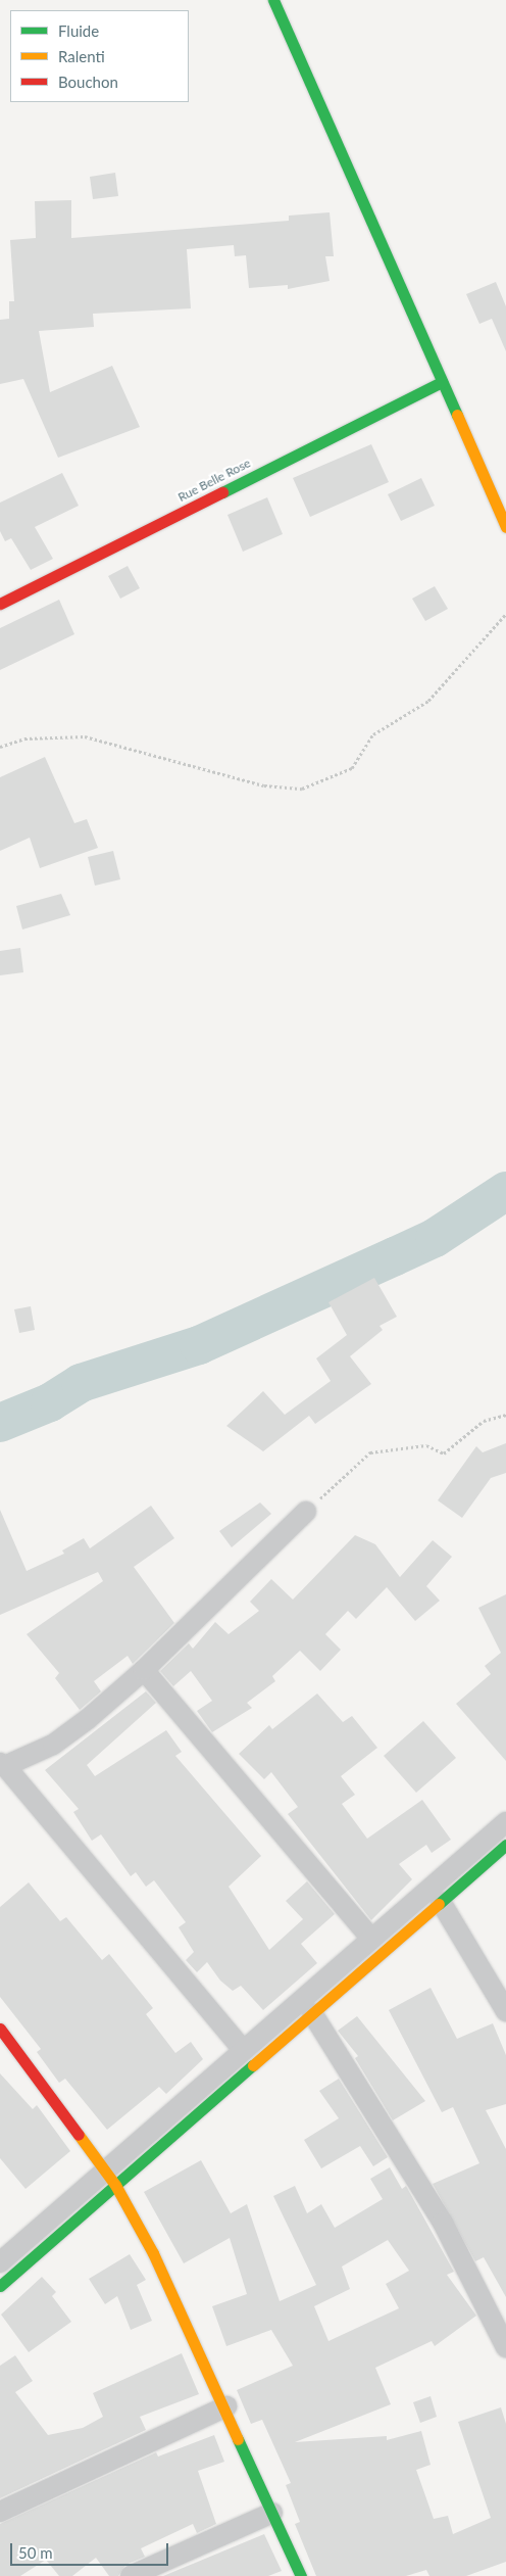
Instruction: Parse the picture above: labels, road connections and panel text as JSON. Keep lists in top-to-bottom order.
{
  "streets": {
    "street": ["Rue Belle Rose"]
  },
  "legend": ["Fluide", "Ralenti", "Bouchon"],
  "scale_bar": "50 m"
}
